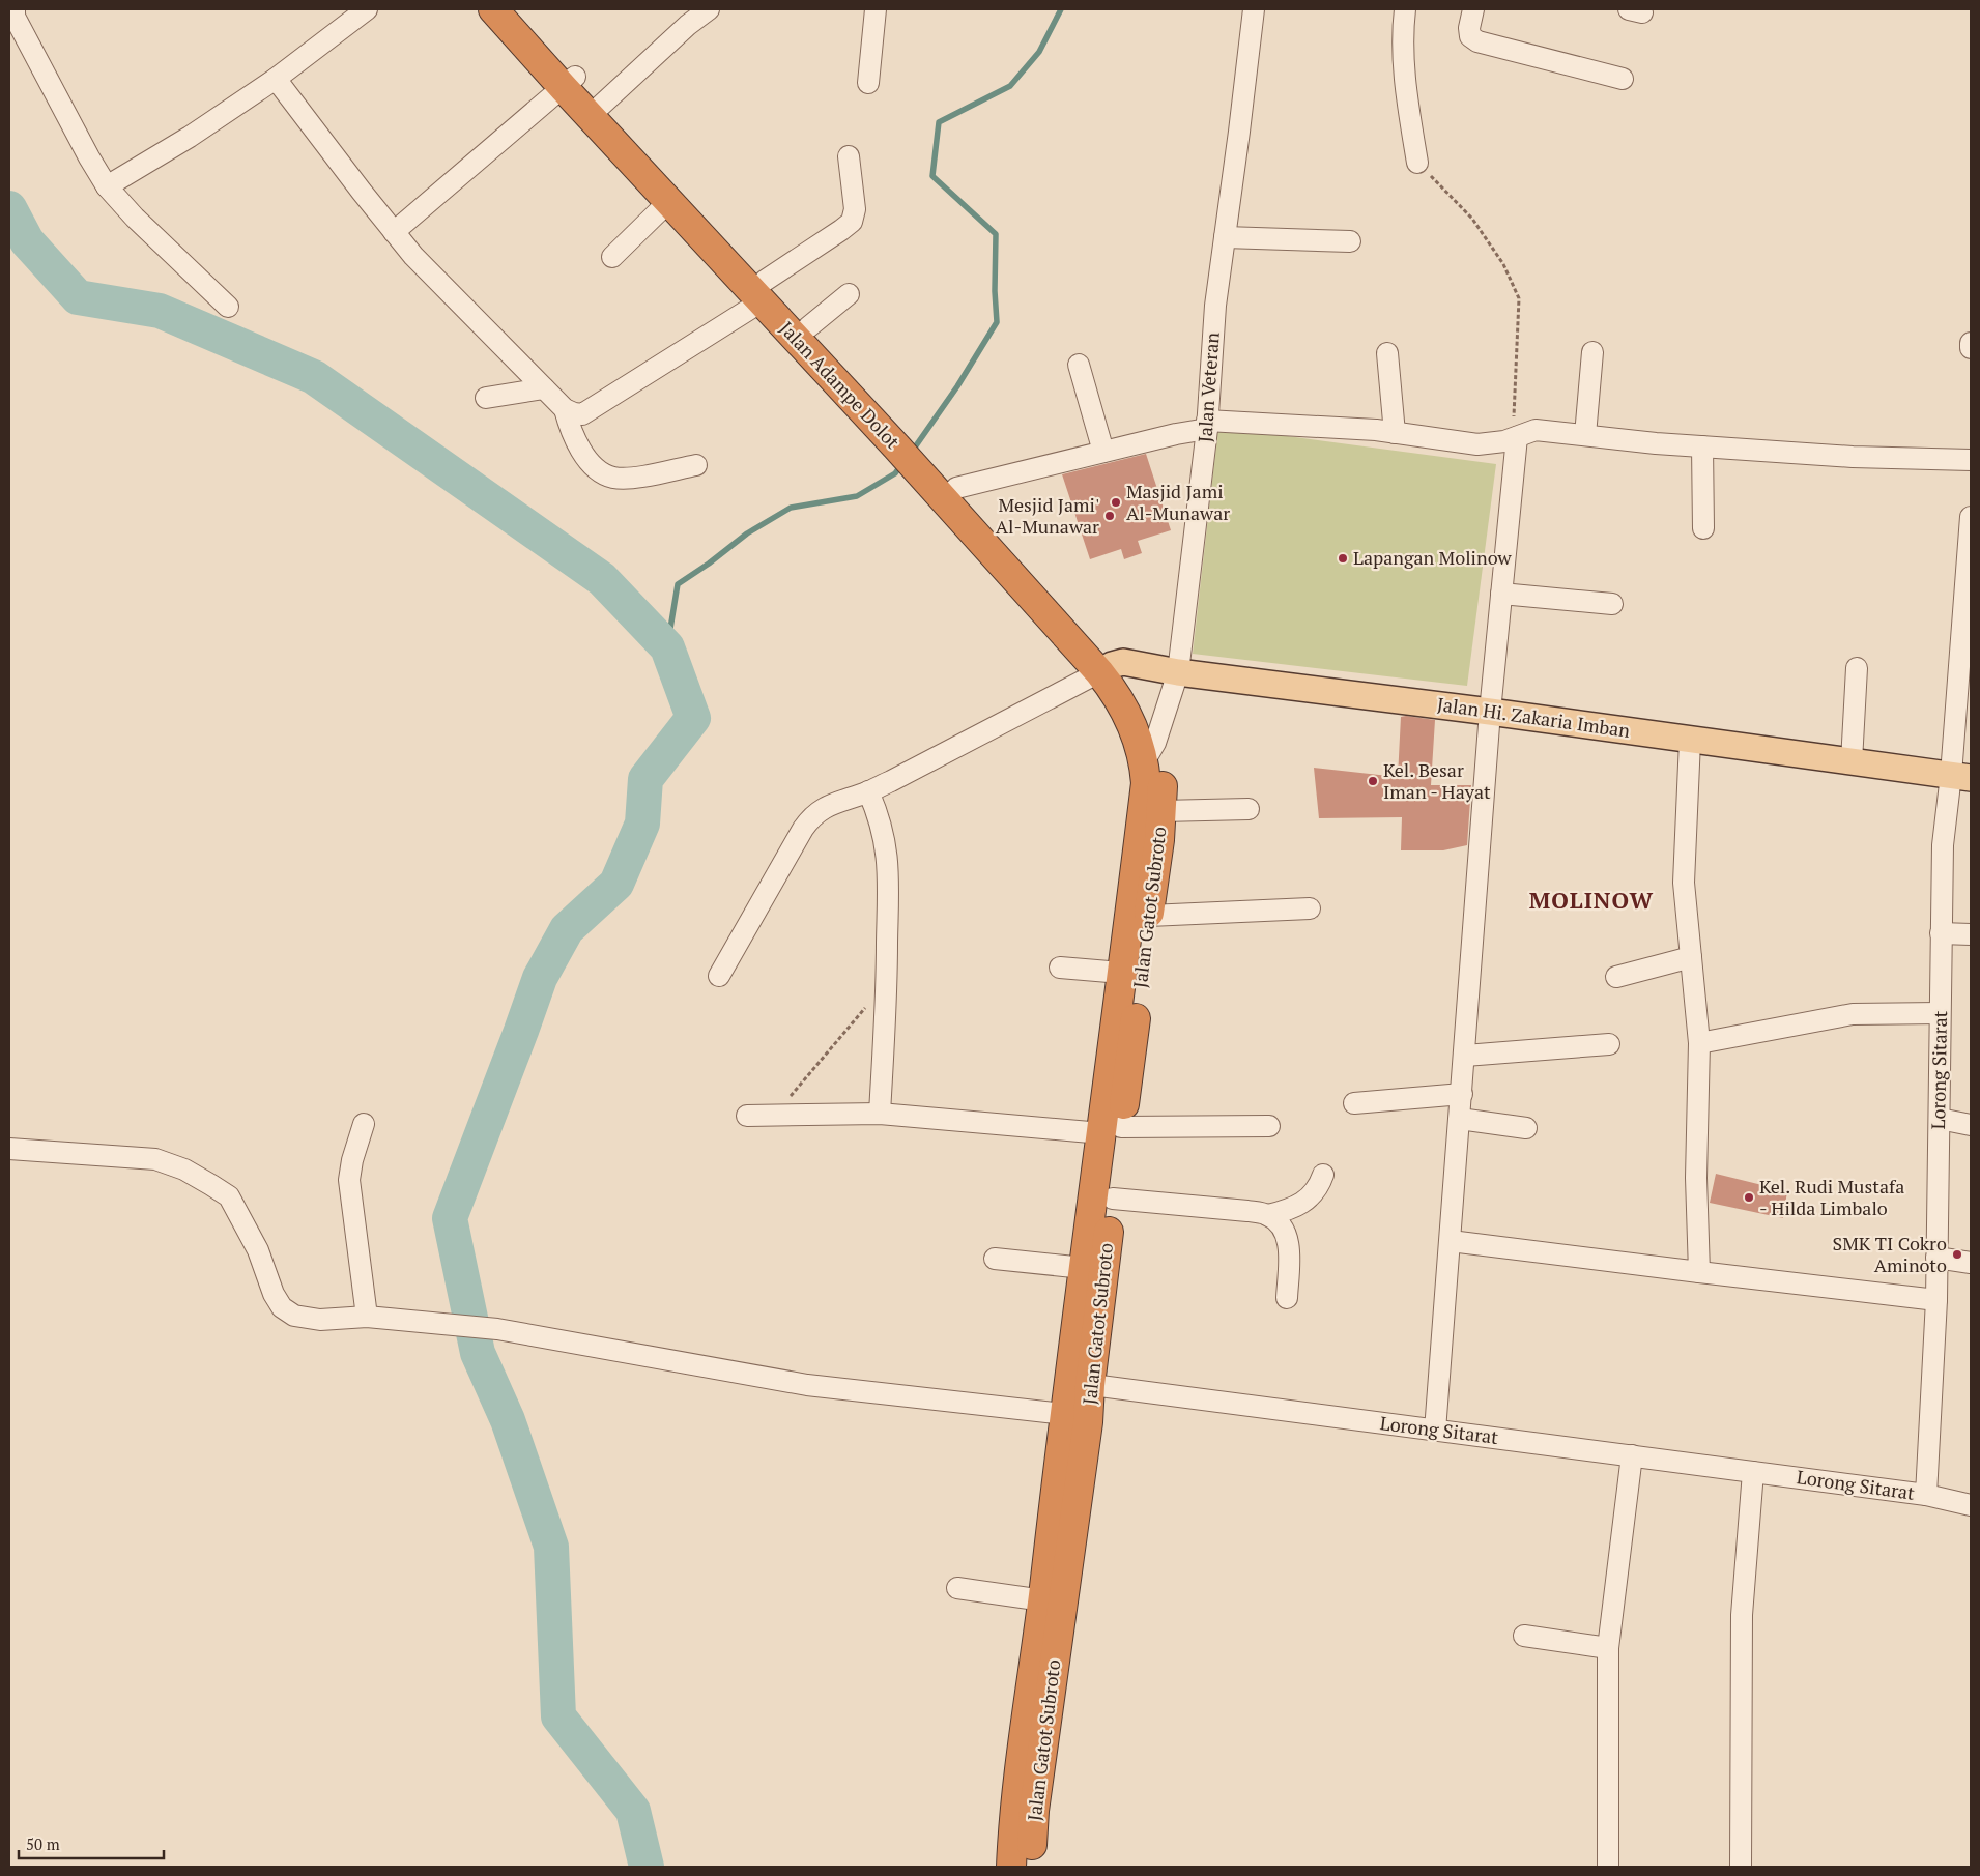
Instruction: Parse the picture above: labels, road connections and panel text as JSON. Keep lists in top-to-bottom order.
{
  "streets": {
    "highway": ["Jalan Adampe Dolot", "Jalan Gatot Subroto"],
    "main road": ["Jalan Hi. Zakaria Imban"],
    "street": ["Jalan Veteran", "Lorong Sitarat"]
  },
  "crossings": [
    ["Jalan Adampe Dolot", "Jalan Veteran"],
    ["Jalan Adampe Dolot", "Jalan Hi. Zakaria Imban"],
    ["Jalan Adampe Dolot", "Jalan Gatot Subroto"],
    ["Jalan Veteran", "Jalan Hi. Zakaria Imban"],
    ["Jalan Veteran", "Jalan Gatot Subroto"],
    ["Jalan Hi. Zakaria Imban", "Lorong Sitarat"],
    ["Jalan Gatot Subroto", "Lorong Sitarat"]
  ],
  "districts": ["MOLINOW"],
  "places": [
    "Masjid Jami Al-Munawar",
    "Mesjid Jami' Al-Munawar",
    "Lapangan Molinow",
    "Kel. Besar Iman - Hayat",
    "Kel. Rudi Mustafa - Hilda Limbalo",
    "SMK TI Cokro Aminoto"
  ],
  "scale_bar": "50 m"
}
